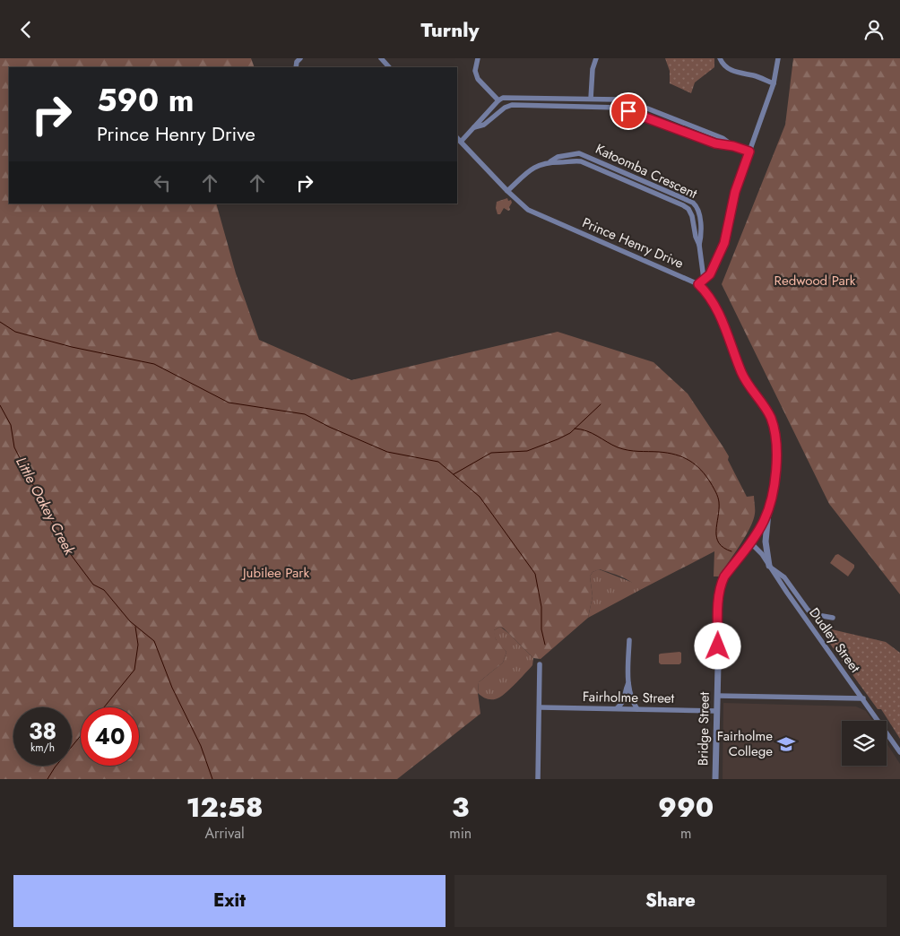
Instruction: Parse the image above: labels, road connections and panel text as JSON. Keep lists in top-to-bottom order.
{
  "streets": {
    "street": [
      "Katoomba Crescent",
      "Prince Henry Drive",
      "Dudley Street",
      "Fairholme Street",
      "Bridge Street"
    ]
  },
  "crossings": [
    ["Katoomba Crescent", "Prince Henry Drive"],
    ["Prince Henry Drive", "Bridge Street"],
    ["Dudley Street", "Bridge Street"],
    ["Fairholme Street", "Bridge Street"]
  ],
  "water": ["Little Oakey Creek"],
  "parks": ["Redwood Park", "Jubilee Park"],
  "places": {
    "school or university": ["Fairholme College"]
  },
  "page": {
    "header": "Turnly",
    "turn": ["590 m", "Prince Henry Drive"],
    "speed": "38 km/h",
    "limit": "40",
    "eta": [
      "12:58",
      "Arrival",
      "3",
      "min",
      "990",
      "m"
    ],
    "buttons": ["Exit", "Share"]
  }
}
